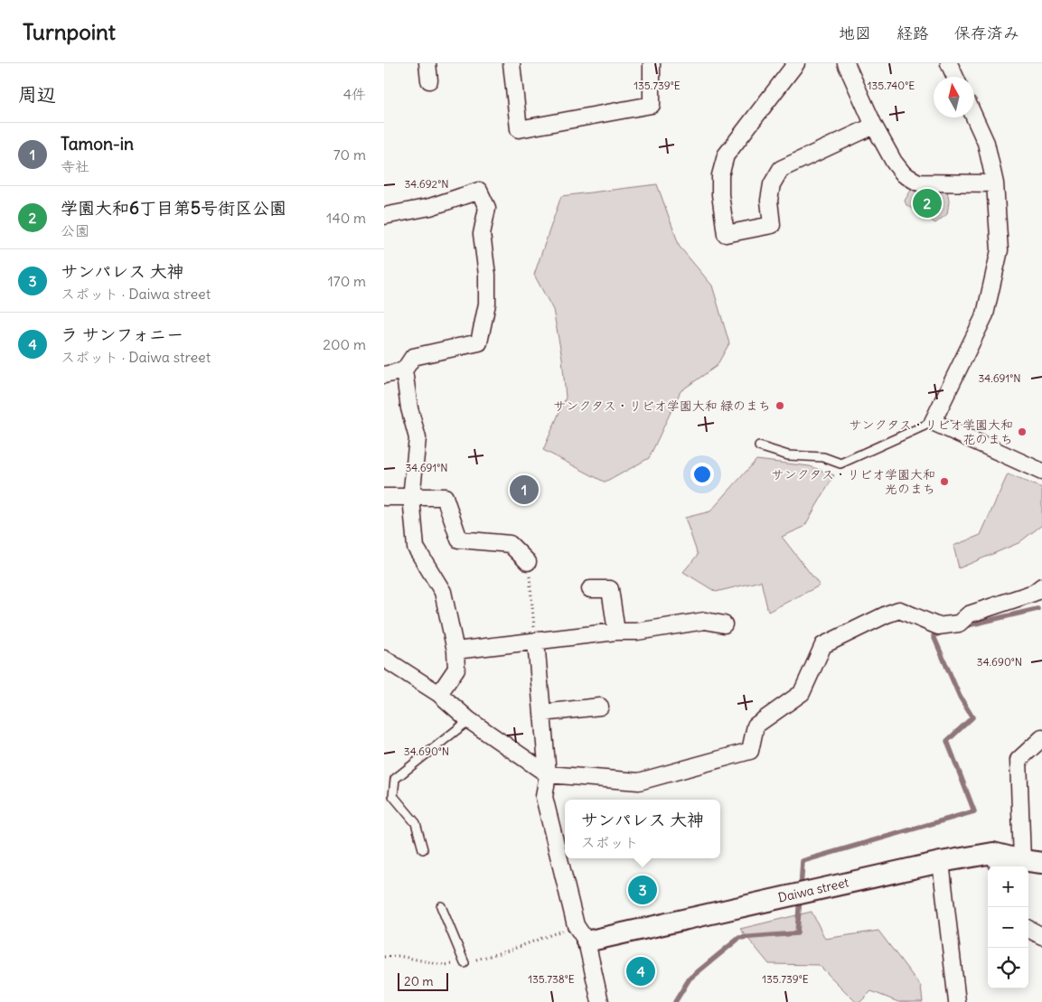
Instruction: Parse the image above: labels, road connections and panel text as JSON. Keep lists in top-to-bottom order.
{
  "streets": {
    "street": ["Daiwa street"]
  },
  "places": ["サンクタス・リビオ学園大和 緑のまち", "サンクタス・リビオ学園大和 花のまち", "サンクタス・リビオ学園大和 光のまち"],
  "scale_bar": "20 m",
  "north": "top",
  "page": {
    "header": "Turnpoint",
    "nav": ["地図", "経路", "保存済み"],
    "heading": ["周辺", "4件"],
    "list": [
      {
        "mark": "1",
        "name": "Tamon-in",
        "note": "寺社",
        "value": "70 m"
      },
      {
        "mark": "2",
        "name": "学園大和6丁目第5号街区公園",
        "note": "公園",
        "value": "140 m"
      },
      {
        "mark": "3",
        "name": "サンパレス 大神",
        "note": "スポット · Daiwa street",
        "value": "170 m"
      },
      {
        "mark": "4",
        "name": "ラ サンフォニー",
        "note": "スポット · Daiwa street",
        "value": "200 m"
      }
    ],
    "pins": [
      "2",
      "1",
      "3",
      "4"
    ],
    "popup": ["サンパレス 大神", "スポット"],
    "map_buttons": ["+", "−"],
    "scale": "20 m"
  },
  "coordinates": [
    "135.739°E",
    "135.740°E",
    "34.692°N",
    "34.691°N",
    "34.690°N",
    "135.738°E"
  ]
}
